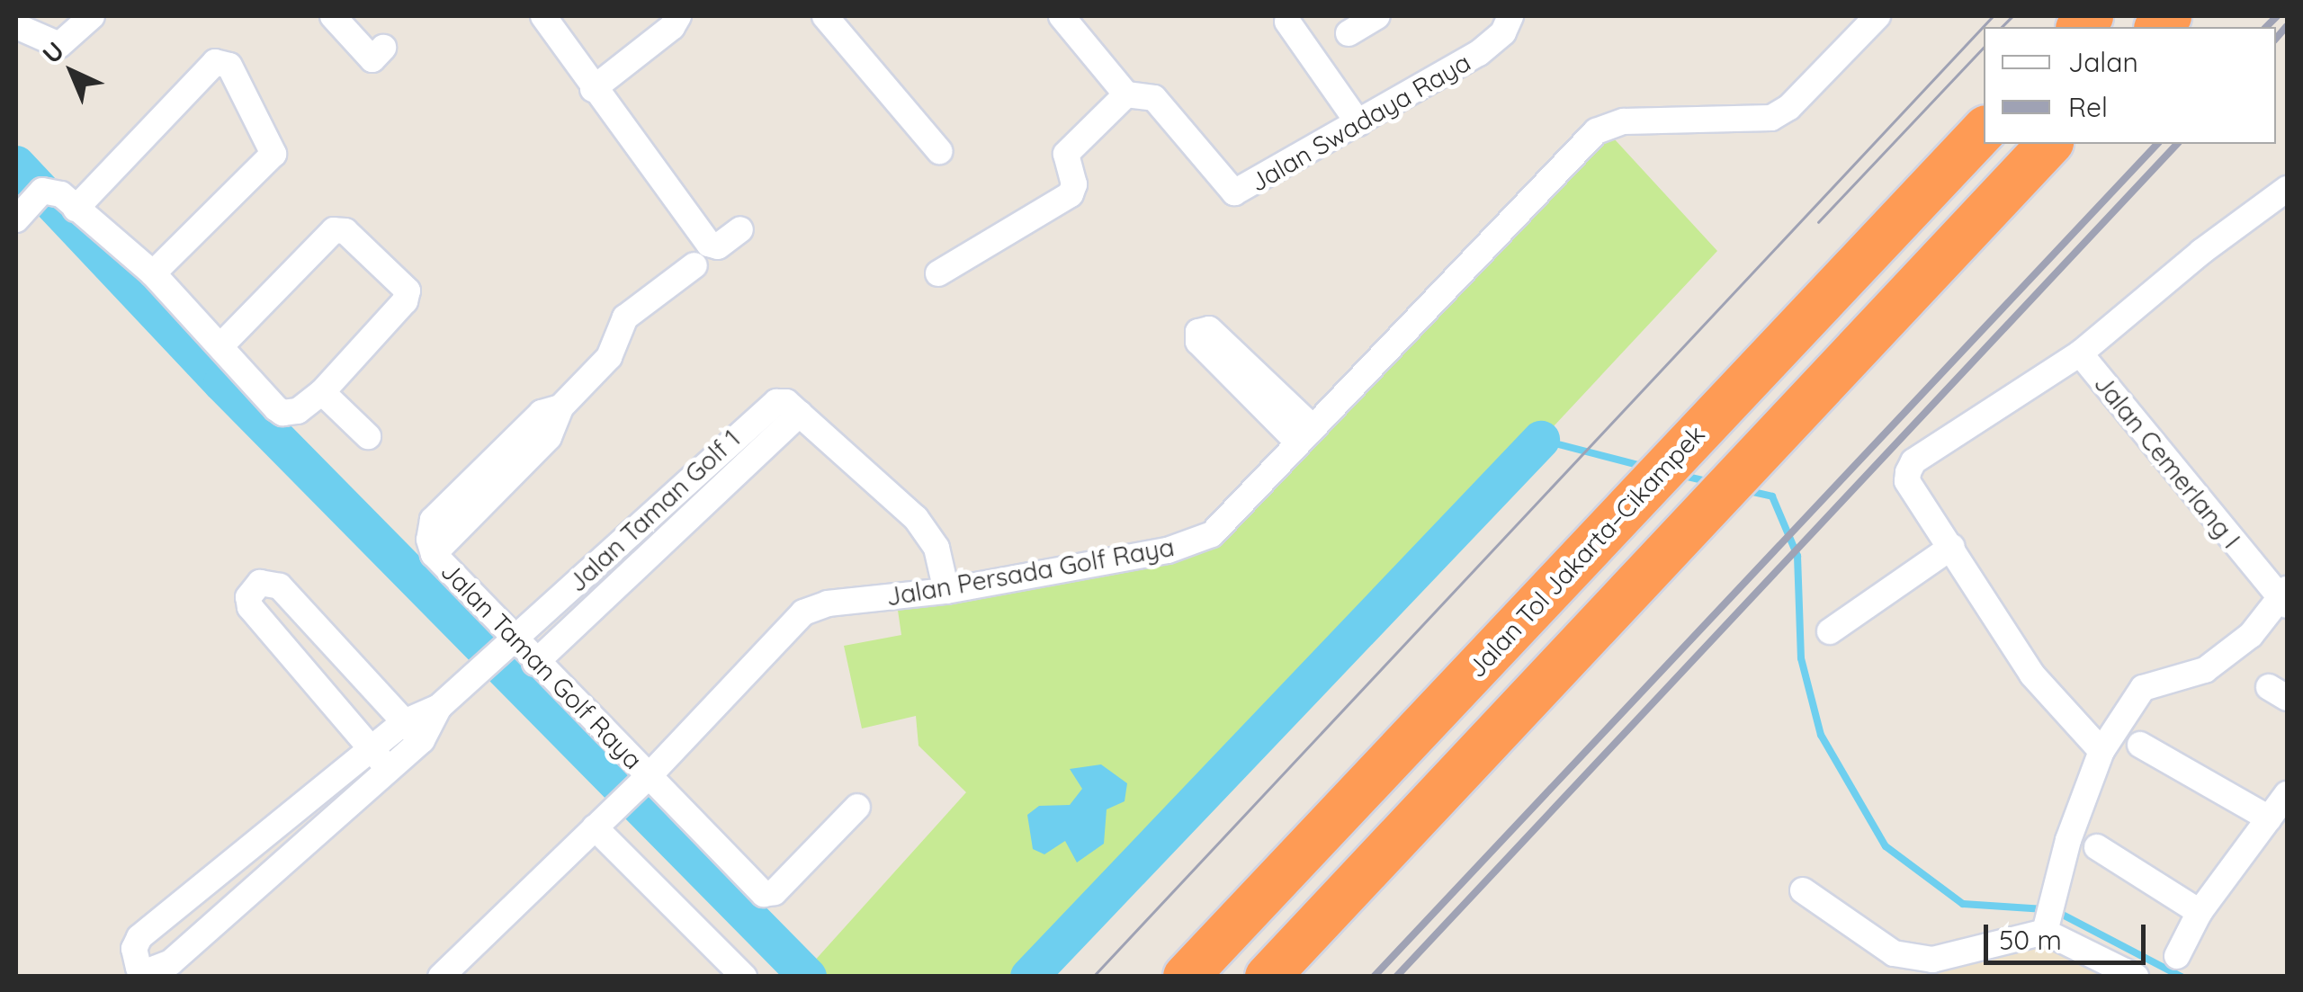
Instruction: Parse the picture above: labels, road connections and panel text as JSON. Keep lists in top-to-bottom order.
{
  "streets": {
    "highway": ["Jalan Tol Jakarta–Cikampek"],
    "street": [
      "Jalan Swadaya Raya",
      "Jalan Cemerlang I",
      "Jalan Taman Golf 1",
      "Jalan Persada Golf Raya",
      "Jalan Taman Golf Raya"
    ]
  },
  "crossings": [
    ["Jalan Taman Golf 1", "Jalan Taman Golf Raya"],
    ["Jalan Persada Golf Raya", "Jalan Taman Golf Raya"]
  ],
  "legend": ["Jalan", "Rel"],
  "scale_bar": "50 m",
  "north": "top left"
}
